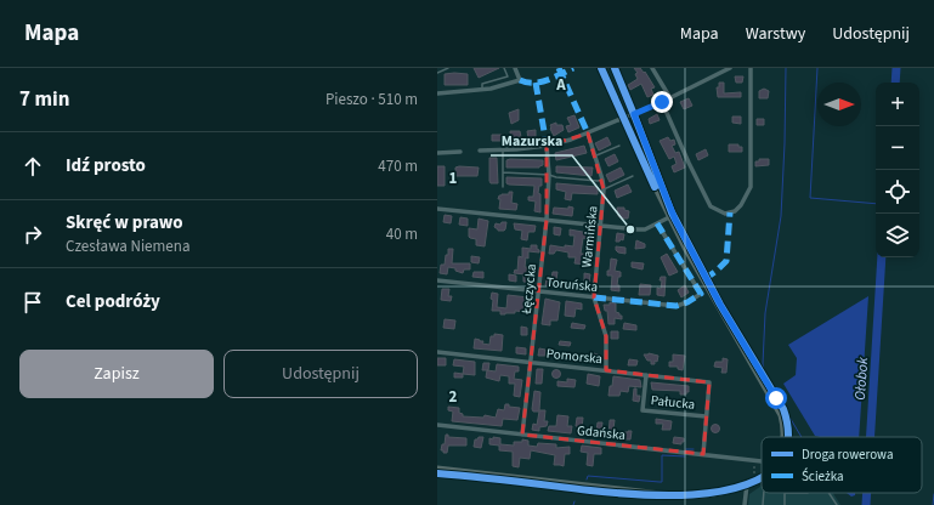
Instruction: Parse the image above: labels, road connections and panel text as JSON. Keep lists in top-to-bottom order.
{
  "streets": {
    "street": [
      "Warmińska",
      "Toruńska",
      "Łęczycka",
      "Pomorska",
      "Pałucka",
      "Gdańska"
    ]
  },
  "crossings": [
    ["Warmińska", "Toruńska"],
    ["Warmińska", "Pomorska"],
    ["Toruńska", "Łęczycka"],
    ["Łęczycka", "Pomorska"],
    ["Łęczycka", "Gdańska"],
    ["Pomorska", "Pałucka"]
  ],
  "water": ["Ołobok"],
  "places": ["Mazurska"],
  "legend": ["Droga rowerowa", "Ścieżka"],
  "north": "right",
  "page": {
    "header": "Mapa",
    "nav": ["Mapa", "Warstwy", "Udostępnij"],
    "heading": ["7 min", "Pieszo · 510 m"],
    "map_buttons": ["+", "−"],
    "list": [
      ["Idź prosto", "470 m"],
      ["Skręć w prawo", "Czesława Niemena", "40 m"],
      "Cel podróży"
    ],
    "buttons": ["Zapisz", "Udostępnij"]
  },
  "grid": {
    "columns": ["A"],
    "rows": ["1", "2"]
  }
}
